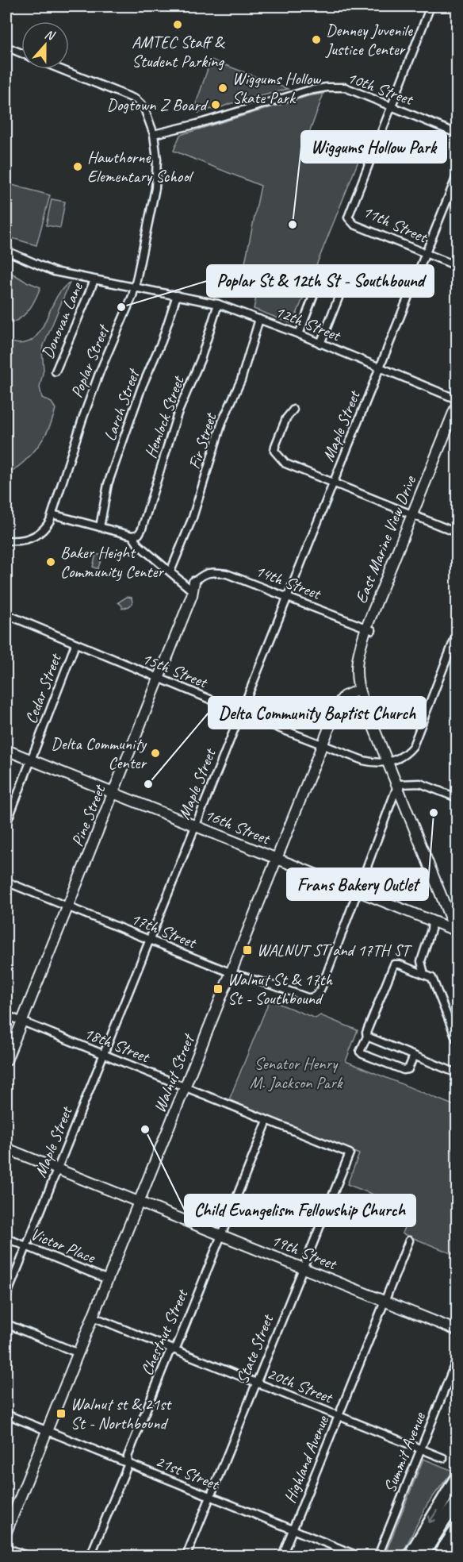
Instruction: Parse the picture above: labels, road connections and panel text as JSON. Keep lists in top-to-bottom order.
{
  "streets": {
    "main road": [
      "East Marine View Drive",
      "Pine Street",
      "16th Street",
      "Walnut Street",
      "19th Street"
    ],
    "street": [
      "10th Street",
      "11th Street",
      "Donovan Lane",
      "12th Street",
      "Poplar Street",
      "Larch Street",
      "Hemlock Street",
      "Maple Street",
      "Fir Street",
      "14th Street",
      "15th Street",
      "Cedar Street",
      "17th Street",
      "18th Street",
      "Victor Place",
      "Chestnut Street",
      "State Street",
      "20th Street",
      "Summit Avenue",
      "Highland Avenue",
      "21st Street"
    ]
  },
  "crossings": [
    ["10th Street", "11th Street"],
    ["10th Street", "Poplar Street"],
    ["11th Street", "Maple Street"],
    ["Donovan Lane", "12th Street"],
    ["12th Street", "Poplar Street"],
    ["12th Street", "Larch Street"],
    ["12th Street", "Hemlock Street"],
    ["12th Street", "Maple Street"],
    ["12th Street", "Fir Street"],
    ["Maple Street", "14th Street"],
    ["Maple Street", "15th Street"],
    ["Maple Street", "16th Street"],
    ["Maple Street", "17th Street"],
    ["Maple Street", "18th Street"],
    ["Maple Street", "Victor Place"],
    ["Maple Street", "19th Street"],
    ["East Marine View Drive", "14th Street"],
    ["East Marine View Drive", "15th Street"],
    ["East Marine View Drive", "16th Street"],
    ["East Marine View Drive", "Walnut Street"],
    ["14th Street", "Pine Street"],
    ["15th Street", "Cedar Street"],
    ["15th Street", "Pine Street"],
    ["15th Street", "Walnut Street"],
    ["Cedar Street", "16th Street"],
    ["Pine Street", "16th Street"],
    ["Pine Street", "17th Street"],
    ["Pine Street", "18th Street"],
    ["16th Street", "17th Street"],
    ["16th Street", "Walnut Street"],
    ["17th Street", "Walnut Street"],
    ["18th Street", "Walnut Street"],
    ["18th Street", "Chestnut Street"],
    ["18th Street", "State Street"],
    ["Walnut Street", "Victor Place"],
    ["Walnut Street", "19th Street"],
    ["Walnut Street", "20th Street"],
    ["Walnut Street", "21st Street"],
    ["19th Street", "Chestnut Street"],
    ["19th Street", "State Street"],
    ["19th Street", "Highland Avenue"],
    ["Chestnut Street", "20th Street"],
    ["Chestnut Street", "21st Street"],
    ["State Street", "20th Street"],
    ["State Street", "21st Street"],
    ["20th Street", "Summit Avenue"],
    ["20th Street", "Highland Avenue"],
    ["Highland Avenue", "21st Street"]
  ],
  "parks": ["Senator Henry M. Jackson Park"],
  "places": {
    "other": [
      "AMTEC Staff & Student Parking",
      "Denney Juvenile Justice Center",
      "Wiggums Hollow Skate Park",
      "Dogtown Z Board",
      "Hawthorne Elementary School",
      "Wiggums Hollow Park",
      "Poplar St & 12th St - Southbound",
      "Baker Height Community Center",
      "Delta Community Center",
      "Delta Community Baptist Church",
      "Frans Bakery Outlet",
      "Child Evangelism Fellowship Church"
    ],
    "transit": ["WALNUT ST and 17TH ST", "Walnut St & 17th St - Southbound", "Walnut st & 21st St - Northbound"]
  },
  "north": "top"
}
